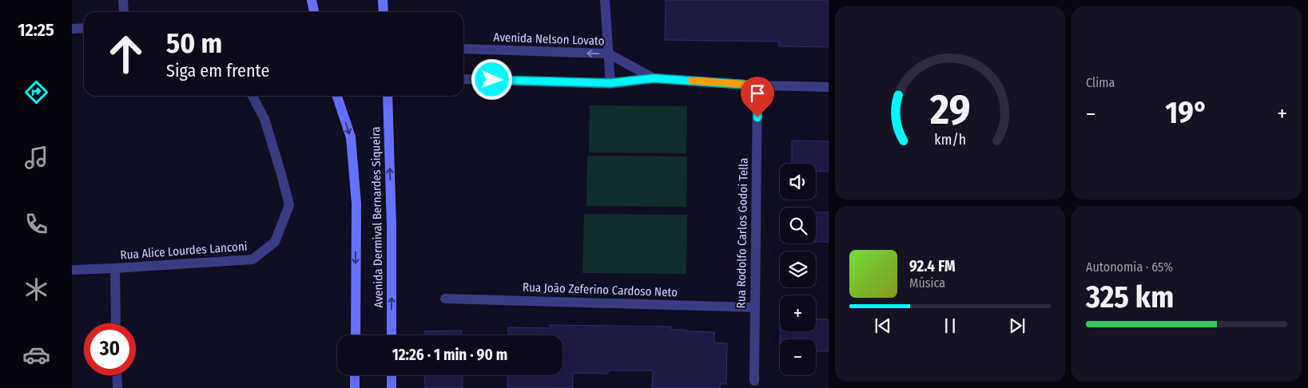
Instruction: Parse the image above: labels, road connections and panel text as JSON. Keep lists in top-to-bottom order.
{
  "streets": {
    "main road": ["Avenida Dermival Bernardes Siqueira"],
    "street": [
      "Avenida Nelson Lovato",
      "Rua Rodolfo Carlos Godoi Tella",
      "Rua Alice Lourdes Lanconi",
      "Rua João Zeferino Cardoso Neto"
    ]
  },
  "crossings": [
    ["Rua Rodolfo Carlos Godoi Tella", "Rua João Zeferino Cardoso Neto"]
  ],
  "page": {
    "tabs": "12:25",
    "tile": [
      "Clima",
      ["Autonomia · 65%", "325 km"]
    ],
    "turn": ["50 m", "Siga em frente"],
    "heat": ["−", "19°", "+"],
    "map_buttons": ["+", "−"],
    "song": ["92.4 FM", "Música"],
    "limit": "30",
    "trip": "12:26 · 1 min · 90 m",
    "gauge": ["29", "km/h"]
  }
}
